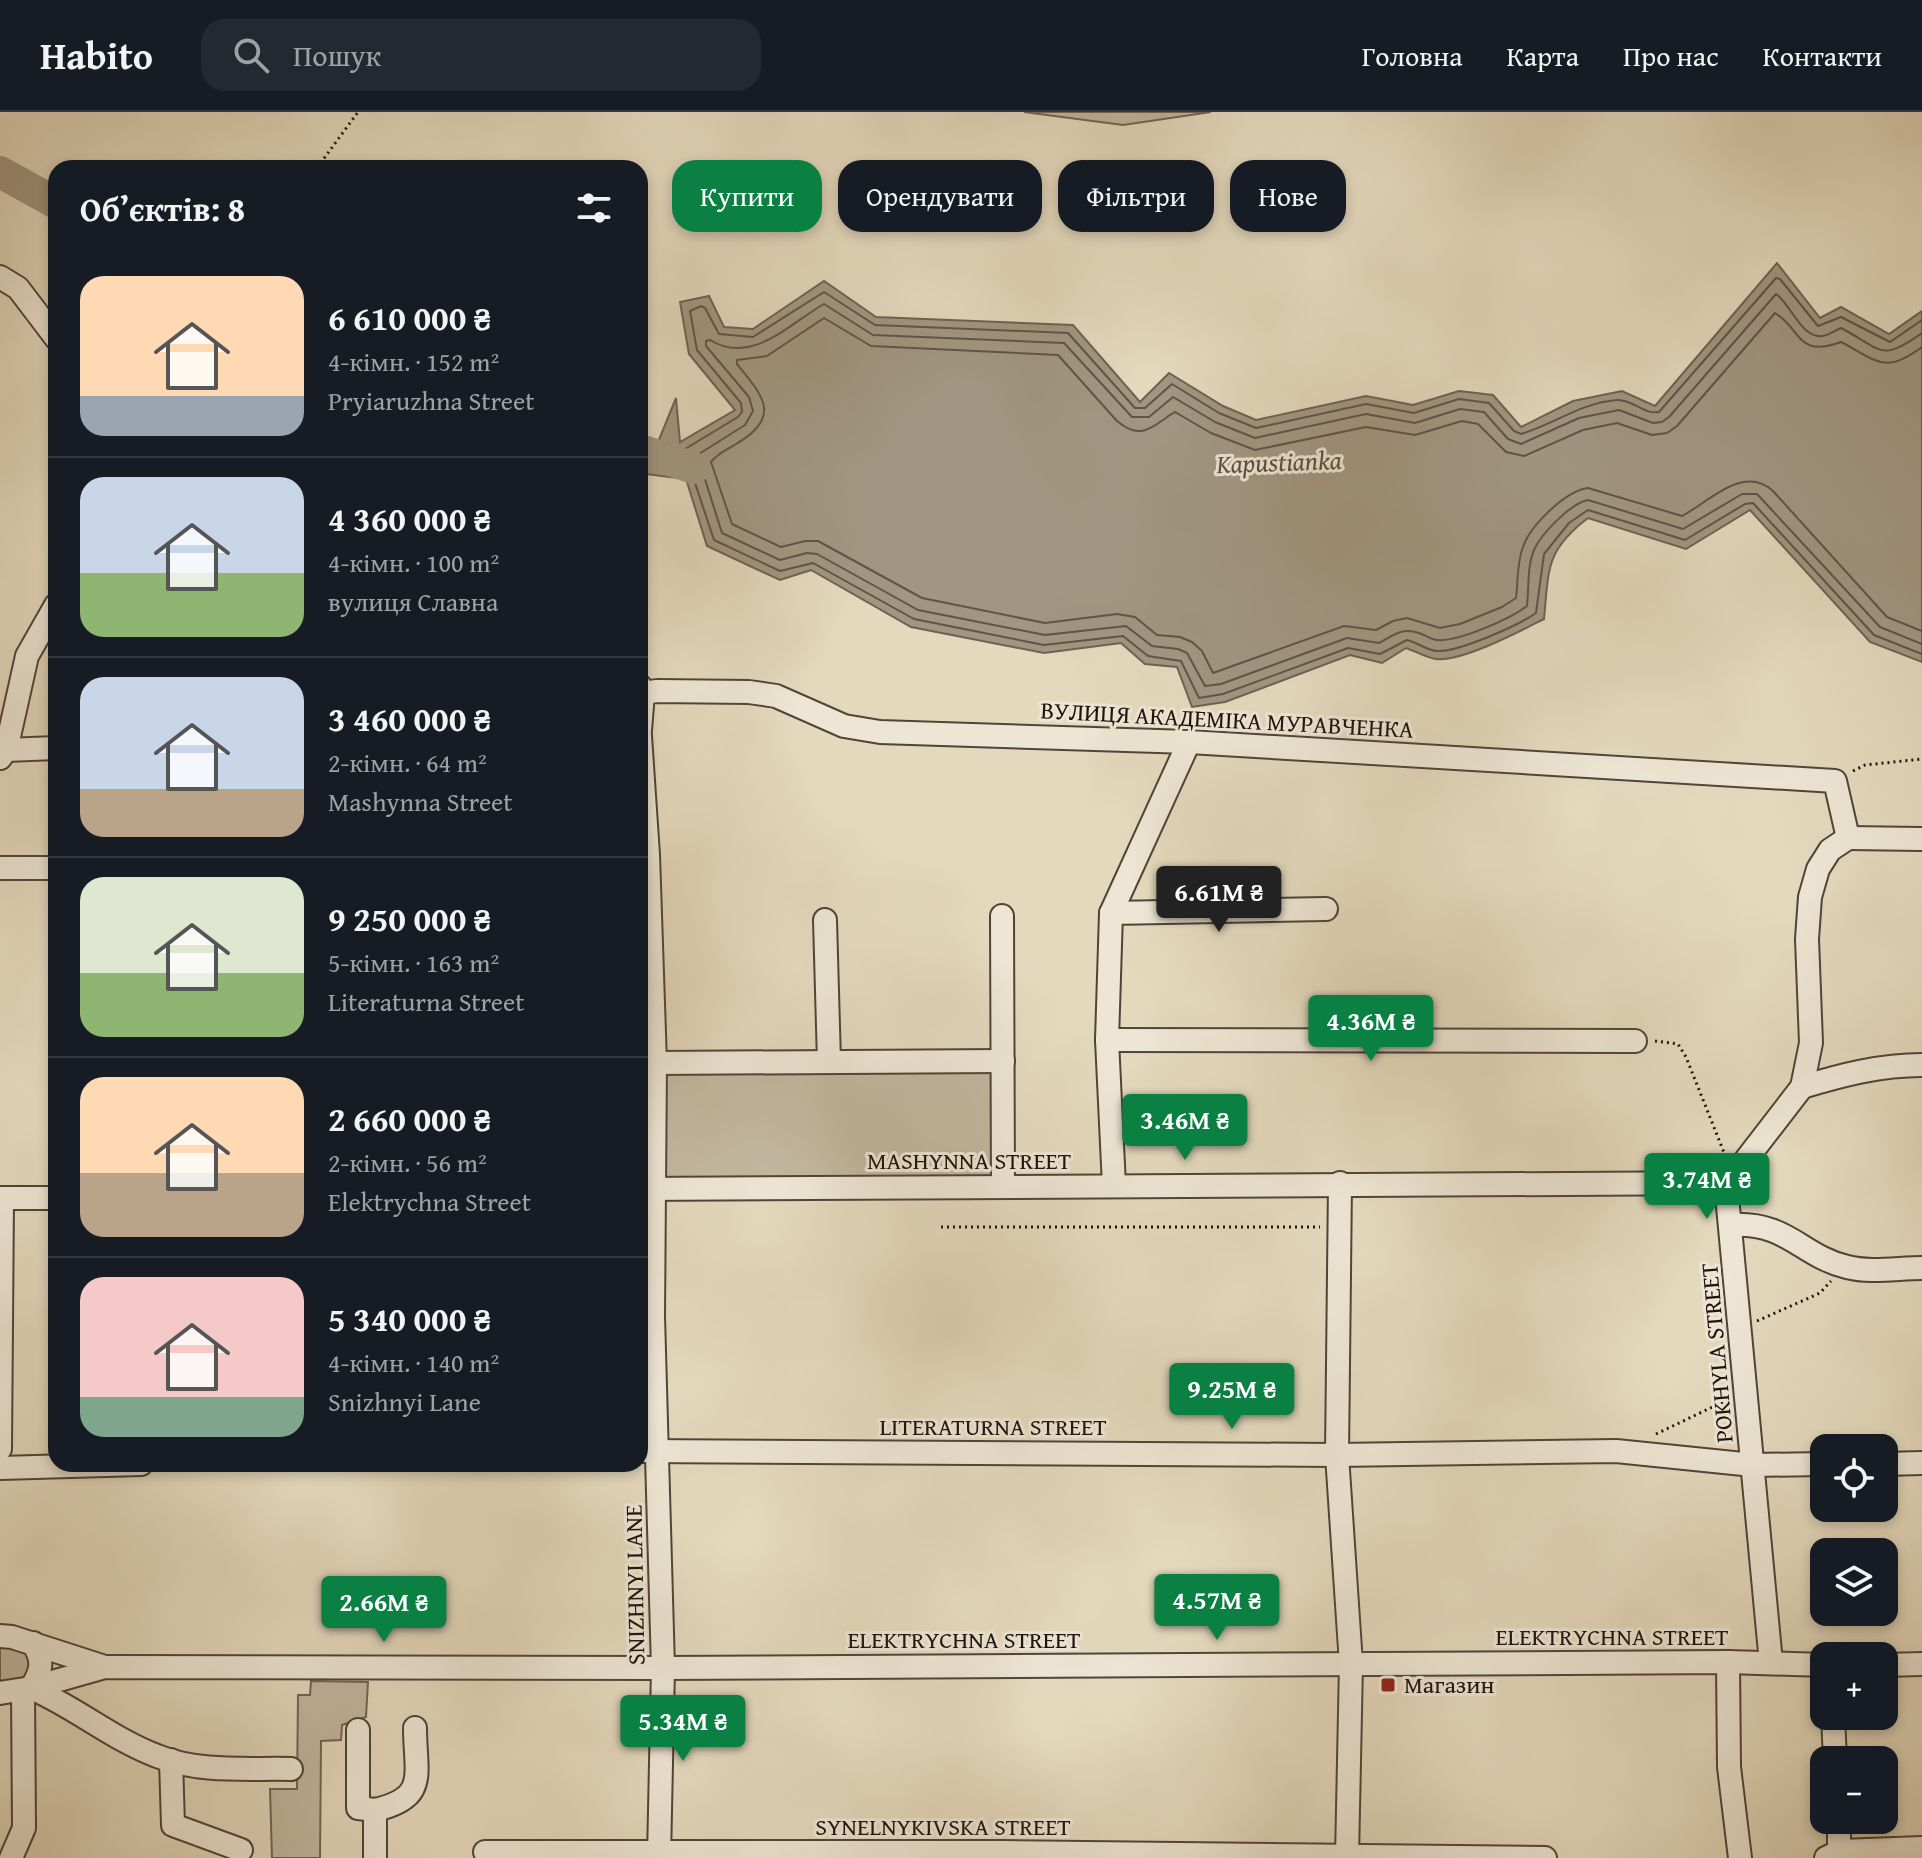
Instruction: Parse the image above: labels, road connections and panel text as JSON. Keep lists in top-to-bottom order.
{
  "streets": {
    "street": [
      "ВУЛИЦЯ АКАДЕМІКА МУРАВЧЕНКА",
      "MASHYNNA STREET",
      "POKHYLA STREET",
      "LITERATURNA STREET",
      "SNIZHNYI LANE",
      "ELEKTRYCHNA STREET",
      "SYNELNYKIVSKA STREET"
    ]
  },
  "crossings": [
    ["MASHYNNA STREET", "POKHYLA STREET"],
    ["POKHYLA STREET", "LITERATURNA STREET"],
    ["POKHYLA STREET", "ELEKTRYCHNA STREET"],
    ["LITERATURNA STREET", "SNIZHNYI LANE"],
    ["SNIZHNYI LANE", "ELEKTRYCHNA STREET"],
    ["SNIZHNYI LANE", "SYNELNYKIVSKA STREET"]
  ],
  "water": ["Kapustianka"],
  "places": {
    "transit": ["Магазин"]
  },
  "page": {
    "header": "Habito",
    "search": "Пошук",
    "nav": [
      "Головна",
      "Карта",
      "Про нас",
      "Контакти"
    ],
    "chip": [
      "Купити",
      "Орендувати",
      "Фільтри",
      "Нове"
    ],
    "heading": "Об’єктів: 8",
    "list": [
      {
        "name": "6 610 000 ₴",
        "note": "4-кімн. · 152 m² · Pryiaruzhna Street"
      },
      {
        "name": "4 360 000 ₴",
        "note": "4-кімн. · 100 m² · вулиця Славна"
      },
      {
        "name": "3 460 000 ₴",
        "note": "2-кімн. · 64 m² · Mashynna Street"
      },
      {
        "name": "9 250 000 ₴",
        "note": "5-кімн. · 163 m² · Literaturna Street"
      },
      {
        "name": "2 660 000 ₴",
        "note": "2-кімн. · 56 m² · Elektrychna Street"
      },
      {
        "name": "5 340 000 ₴",
        "note": "4-кімн. · 140 m² · Snizhnyi Lane"
      }
    ],
    "price": [
      "6.61M ₴",
      "4.36M ₴",
      "3.46M ₴",
      "3.74M ₴",
      "9.25M ₴",
      "4.57M ₴",
      "2.66M ₴",
      "5.34M ₴"
    ],
    "map_buttons": ["+", "−"]
  }
}
